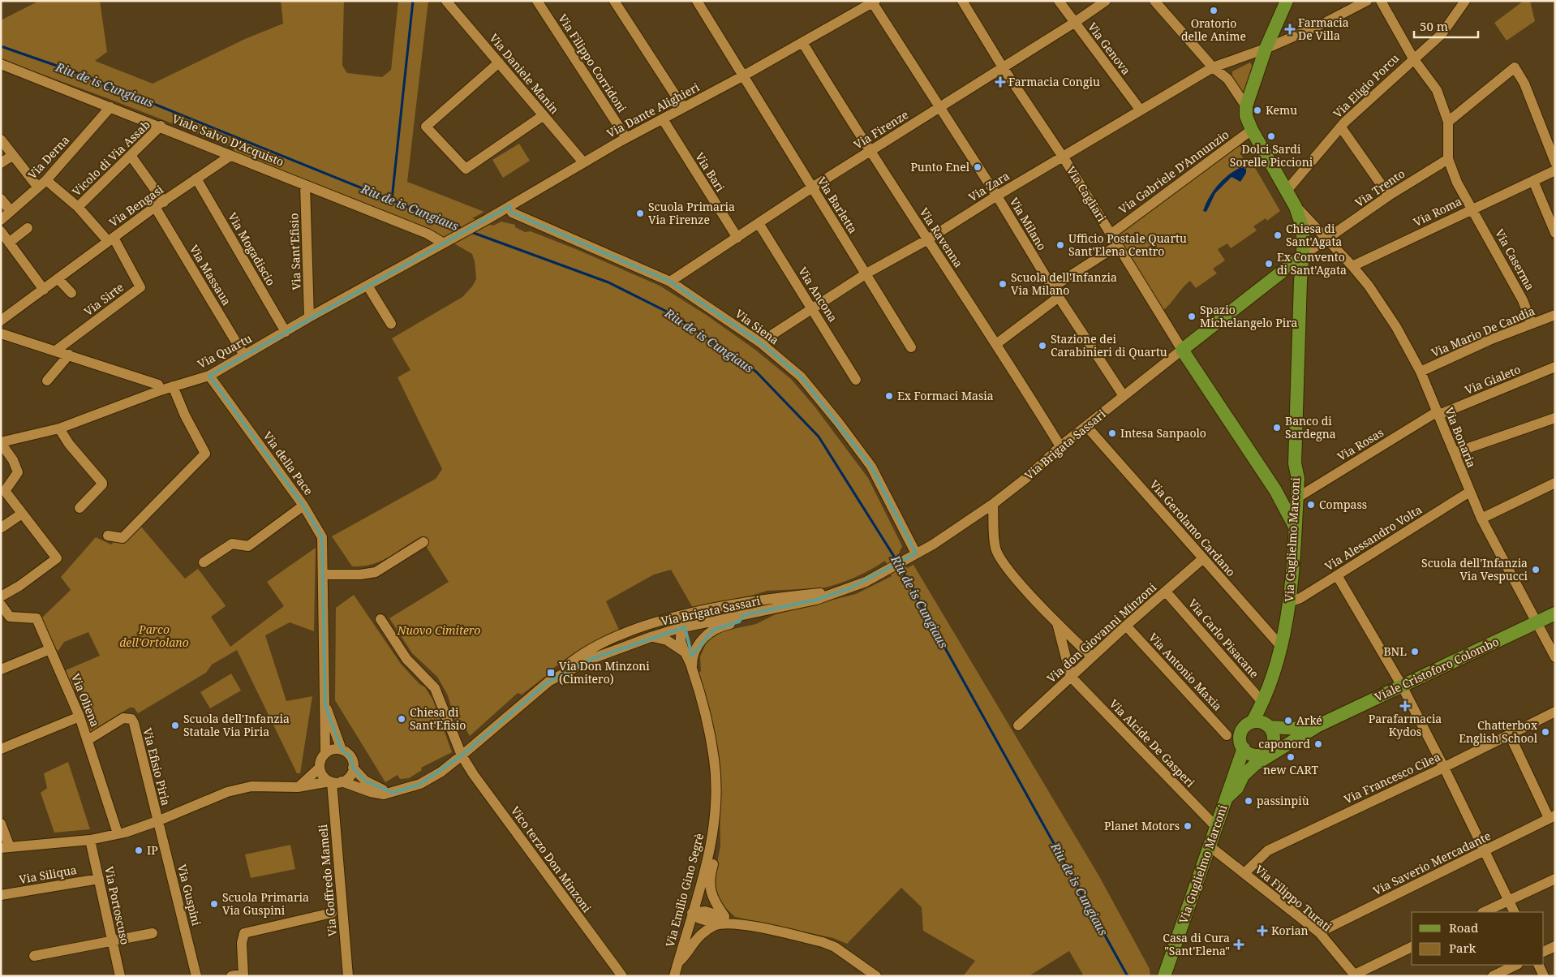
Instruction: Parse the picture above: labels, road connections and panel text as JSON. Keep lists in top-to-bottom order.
{
  "streets": {
    "main road": [
      "Via Cagliari",
      "Via Brigata Sassari",
      "Via Guglielmo Marconi",
      "Viale Cristoforo Colombo"
    ],
    "street": [
      "Via Genova",
      "Via Filippo Corridoni",
      "Via Daniele Manin",
      "Via Eligio Porcu",
      "Via Dante Alighieri",
      "Via Firenze",
      "Viale Salvo D'Acquisto",
      "Via Derna",
      "Vicolo di Via Assab",
      "Via Bari",
      "Via Gabriele D'Annunzio",
      "Via Zara",
      "Via Trento",
      "Via Barletta",
      "Via Bengasi",
      "Via Roma",
      "Via Milano",
      "Via Ravenna",
      "Via Mogadiscio",
      "Via Sant'Efisio",
      "Via Caserma",
      "Via Massaua",
      "Via Ancona",
      "Via Sirte",
      "Via Siena",
      "Via Mario De Candia",
      "Via Quartu",
      "Via Gialeto",
      "Via Bonaria",
      "Via Rosas",
      "Via della Pace",
      "Via Gerolamo Cardano",
      "Via Alessandro Volta",
      "Via don Giovanni Minzoni",
      "Via Carlo Pisacane",
      "Via Antonio Maxia",
      "Via Oliena",
      "Via Alcide De Gasperi",
      "Via Efisio Piria",
      "Via Francesco Cilea",
      "Vico terzo Don Minzoni",
      "Via Saverio Mercadante",
      "Via Siliqua",
      "Via Goffredo Mameli",
      "Via Emilio Gino Segrè",
      "Via Guspini",
      "Via Filippo Turati",
      "Via Portoscuso"
    ]
  },
  "crossings": [
    ["Via Genova", "Via Firenze"],
    ["Via Genova", "Via Zara"],
    ["Via Filippo Corridoni", "Via Dante Alighieri"],
    ["Via Daniele Manin", "Via Dante Alighieri"],
    ["Via Eligio Porcu", "Via Guglielmo Marconi"],
    ["Via Dante Alighieri", "Viale Salvo D'Acquisto"],
    ["Via Dante Alighieri", "Via Bari"],
    ["Via Dante Alighieri", "Via Barletta"],
    ["Via Dante Alighieri", "Via Milano"],
    ["Via Dante Alighieri", "Via Ravenna"],
    ["Via Dante Alighieri", "Via Siena"],
    ["Via Dante Alighieri", "Via Quartu"],
    ["Via Firenze", "Via Bari"],
    ["Via Firenze", "Via Cagliari"],
    ["Via Firenze", "Via Barletta"],
    ["Via Firenze", "Via Milano"],
    ["Via Firenze", "Via Ravenna"],
    ["Via Firenze", "Via Ancona"],
    ["Via Firenze", "Via Siena"],
    ["Viale Salvo D'Acquisto", "Via Derna"],
    ["Viale Salvo D'Acquisto", "Vicolo di Via Assab"],
    ["Viale Salvo D'Acquisto", "Via Bengasi"],
    ["Viale Salvo D'Acquisto", "Via Sant'Efisio"],
    ["Viale Salvo D'Acquisto", "Via Quartu"],
    ["Vicolo di Via Assab", "Via Massaua"],
    ["Via Gabriele D'Annunzio", "Via Cagliari"],
    ["Via Gabriele D'Annunzio", "Via Guglielmo Marconi"],
    ["Via Zara", "Via Cagliari"],
    ["Via Zara", "Via Barletta"],
    ["Via Zara", "Via Milano"],
    ["Via Zara", "Via Ravenna"],
    ["Via Zara", "Via Ancona"],
    ["Via Zara", "Via Siena"],
    ["Via Trento", "Via Caserma"],
    ["Via Trento", "Via Bonaria"],
    ["Via Trento", "Via Brigata Sassari"],
    ["Via Trento", "Via Guglielmo Marconi"],
    ["Via Cagliari", "Via Brigata Sassari"],
    ["Via Cagliari", "Via Guglielmo Marconi"],
    ["Via Bengasi", "Via Mogadiscio"],
    ["Via Bengasi", "Via Massaua"],
    ["Via Bengasi", "Via Sirte"],
    ["Via Roma", "Via Caserma"],
    ["Via Roma", "Via Bonaria"],
    ["Via Milano", "Via Brigata Sassari"],
    ["Via Ravenna", "Via Brigata Sassari"],
    ["Via Mogadiscio", "Via Quartu"],
    ["Via Sant'Efisio", "Via Quartu"],
    ["Via Caserma", "Via Mario De Candia"],
    ["Via Massaua", "Via Quartu"],
    ["Via Siena", "Via Brigata Sassari"],
    ["Via Mario De Candia", "Via Bonaria"],
    ["Via Quartu", "Via della Pace"],
    ["Via Gialeto", "Via Bonaria"],
    ["Via Gialeto", "Via Rosas"],
    ["Via Bonaria", "Via Rosas"],
    ["Via Bonaria", "Via Alessandro Volta"],
    ["Via Bonaria", "Via Guglielmo Marconi"],
    ["Via Bonaria", "Viale Cristoforo Colombo"],
    ["Via Brigata Sassari", "Via Gerolamo Cardano"],
    ["Via Brigata Sassari", "Via Guglielmo Marconi"],
    ["Via Brigata Sassari", "Via Emilio Gino Segrè"],
    ["Via Rosas", "Via Guglielmo Marconi"],
    ["Via della Pace", "Via Goffredo Mameli"],
    ["Via Gerolamo Cardano", "Via Guglielmo Marconi"],
    ["Via Gerolamo Cardano", "Via don Giovanni Minzoni"],
    ["Via Alessandro Volta", "Via Guglielmo Marconi"],
    ["Via Guglielmo Marconi", "Via Carlo Pisacane"],
    ["Via Guglielmo Marconi", "Viale Cristoforo Colombo"],
    ["Via Guglielmo Marconi", "Via Alcide De Gasperi"],
    ["Via Guglielmo Marconi", "Via Filippo Turati"],
    ["Via don Giovanni Minzoni", "Via Carlo Pisacane"],
    ["Via don Giovanni Minzoni", "Via Antonio Maxia"],
    ["Via don Giovanni Minzoni", "Via Alcide De Gasperi"],
    ["Via Oliena", "Via Efisio Piria"],
    ["Via Efisio Piria", "Via Guspini"],
    ["Via Francesco Cilea", "Via Filippo Turati"],
    ["Via Saverio Mercadante", "Via Filippo Turati"],
    ["Via Siliqua", "Via Portoscuso"]
  ],
  "water": ["Riu de is Cungiaus"],
  "parks": ["Parco dell'Ortolano", "Nuovo Cimitero"],
  "places": {
    "other": [
      "Oratorio delle Anime",
      "Kemu",
      "Dolci Sardi Sorelle Piccioni",
      "Punto Enel",
      "Scuola Primaria Via Firenze",
      "Chiesa di Sant'Agata",
      "Ufficio Postale Quartu Sant'Elena Centro",
      "Ex Convento di Sant'Agata",
      "Scuola dell'Infanzia Via Milano",
      "Spazio Michelangelo Pira",
      "Stazione dei Carabinieri di Quartu",
      "Ex Formaci Masia",
      "Banco di Sardegna",
      "Intesa Sanpaolo",
      "Compass",
      "Scuola dell'Infanzia Via Vespucci",
      "BNL",
      "Chiesa di Sant'Efisio",
      "Arké",
      "Scuola dell'Infanzia Statale Via Piria",
      "Chatterbox English School",
      "caponord",
      "new CART",
      "passinpiù",
      "Planet Motors",
      "IP",
      "Scuola Primaria Via Guspini"
    ],
    "health": [
      "Farmacia De Villa",
      "Farmacia Congiu",
      "Parafarmacia Kydos",
      "Korian",
      "Casa di Cura \"Sant'Elena\""
    ],
    "transit": ["Via Don Minzoni (Cimitero)"]
  },
  "legend": ["Road", "Park"],
  "scale_bar": "50 m"
}
